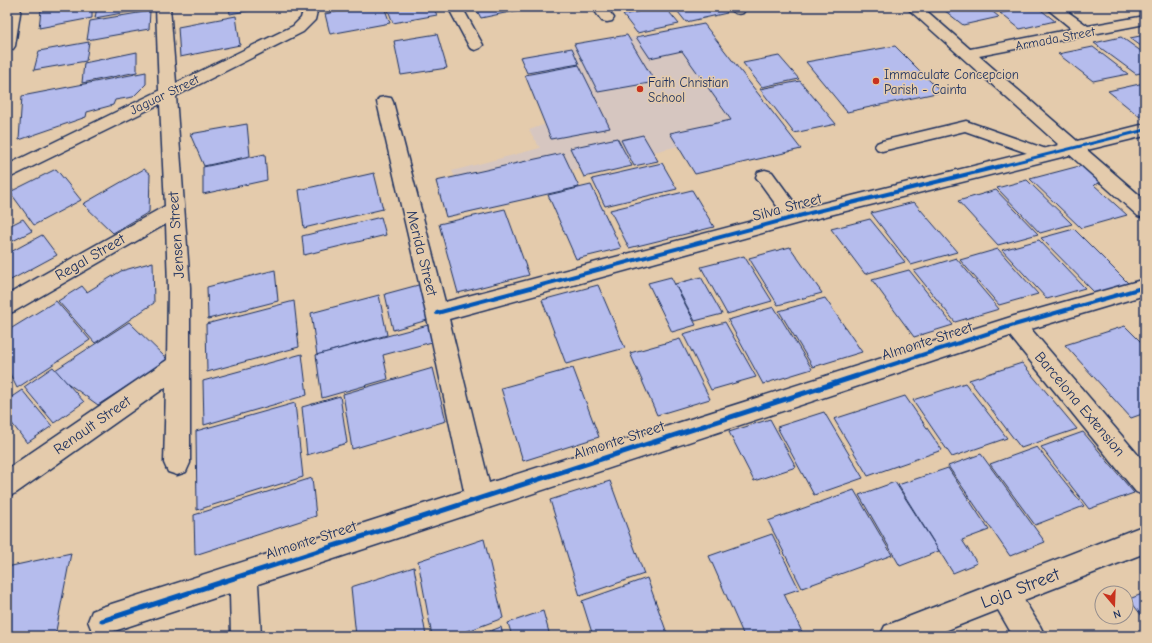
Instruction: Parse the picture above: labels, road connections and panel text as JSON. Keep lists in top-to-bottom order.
{
  "streets": {
    "street": [
      "Armada Street",
      "Jaguar Street",
      "Silva Street",
      "Jensen Street",
      "Merida Street",
      "Regal Street",
      "Almonte Street",
      "Barcelona Extension",
      "Renault Street",
      "Loja Street"
    ]
  },
  "crossings": [
    ["Jaguar Street", "Jensen Street"],
    ["Silva Street", "Merida Street"],
    ["Jensen Street", "Regal Street"],
    ["Jensen Street", "Renault Street"],
    ["Merida Street", "Almonte Street"],
    ["Almonte Street", "Barcelona Extension"]
  ],
  "places": ["Immaculate Concepcion Parish - Cainta", "Faith Christian School"],
  "north": "bottom"
}
